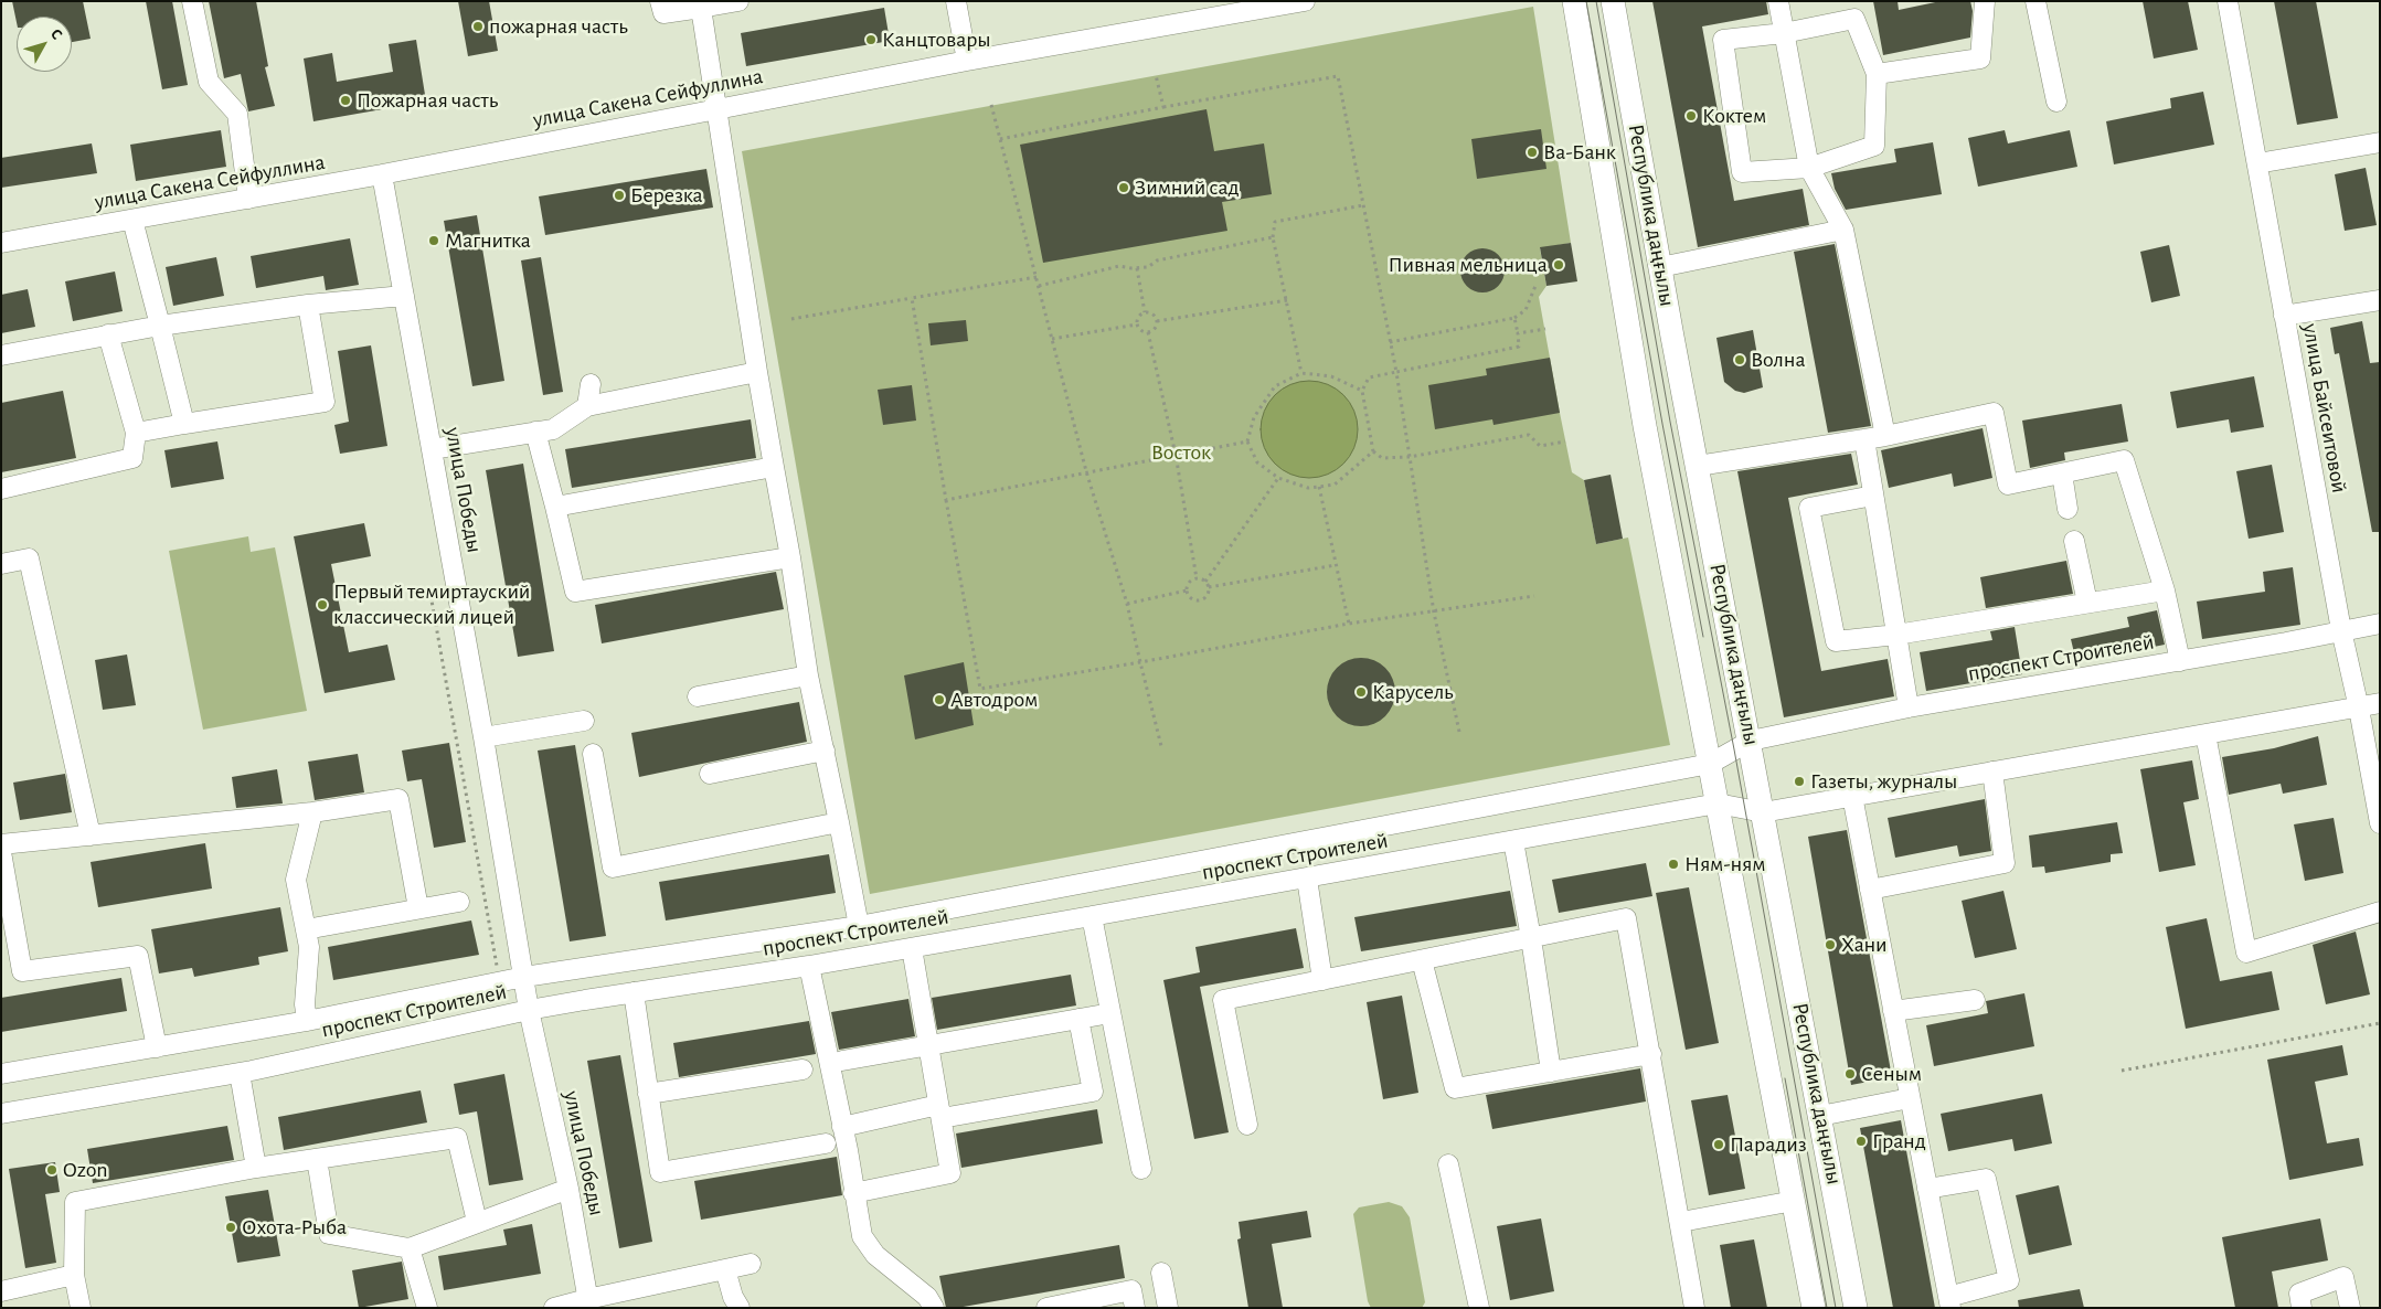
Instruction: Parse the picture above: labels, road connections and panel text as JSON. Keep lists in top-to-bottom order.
{
  "streets": {
    "main road": ["Республика даңғылы"],
    "street": [
      "улица Сакена Сейфуллина",
      "улица Байсеитовой",
      "улица Победы",
      "проспект Строителей"
    ]
  },
  "crossings": [
    ["улица Сакена Сейфуллина", "улица Победы"],
    ["Республика даңғылы", "проспект Строителей"],
    ["улица Байсеитовой", "проспект Строителей"],
    ["улица Победы", "проспект Строителей"]
  ],
  "parks": ["Восток"],
  "places": [
    "пожарная часть",
    "Канцтовары",
    "Пожарная часть",
    "Коктем",
    "Ва-Банк",
    "Зимний сад",
    "Березка",
    "Магнитка",
    "Пивная мельница",
    "Волна",
    "Первый темиртауский классический лицей",
    "Карусель",
    "Автодром",
    "Газеты, журналы",
    "Ням-ням",
    "Хани",
    "Сеным",
    "Гранд",
    "Парадиз",
    "Ozon",
    "Охота-Рыба"
  ],
  "north": "top right"
}
